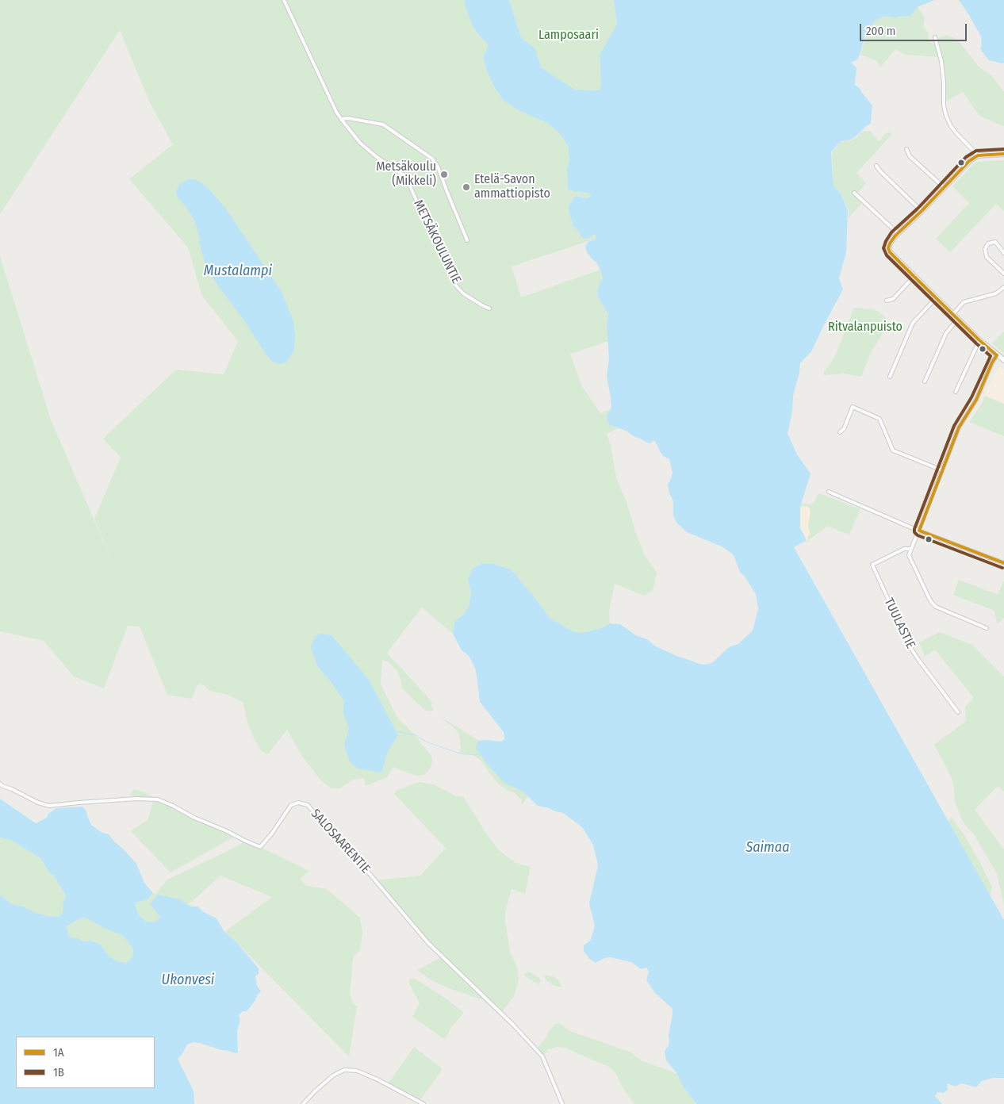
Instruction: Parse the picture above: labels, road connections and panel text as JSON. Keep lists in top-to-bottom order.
{
  "streets": {
    "street": ["METSÄKOULUNTIE", "TUULASTIE", "SALOSAARENTIE"]
  },
  "water": ["Mustalampi", "Saimaa", "Ukonvesi"],
  "parks": ["Lamposaari", "Ritvalanpuisto"],
  "places": ["Metsäkoulu (Mikkeli)", "Etelä-Savon ammattiopisto"],
  "lines": ["transit line 1B", "transit line 1A"],
  "legend": ["1A", "1B"],
  "scale_bar": "200 m"
}
